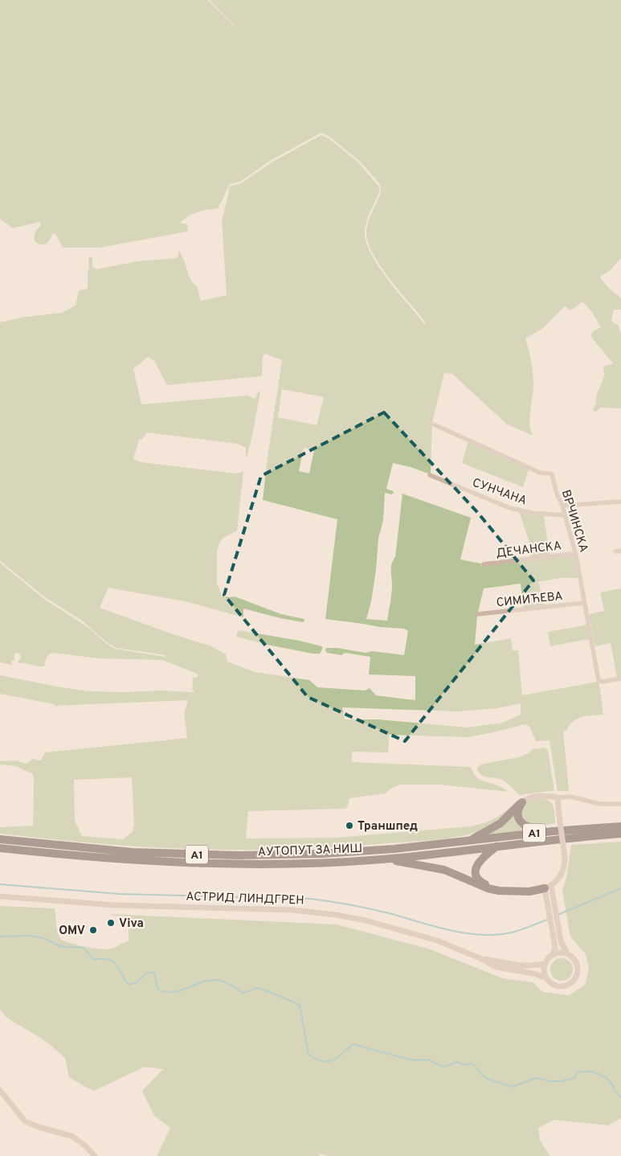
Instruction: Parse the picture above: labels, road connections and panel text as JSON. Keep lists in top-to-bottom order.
{
  "streets": {
    "highway": ["A1", "АУТОПУТ ЗА НИШ"],
    "street": [
      "СУНЧАНА",
      "ВРЧИНСКА",
      "ДЕЧАНСКА",
      "СИМИЋЕВА",
      "АСТРИД ЛИНДГРЕН"
    ]
  },
  "crossings": [
    ["СУНЧАНА", "ВРЧИНСКА"],
    ["ВРЧИНСКА", "ДЕЧАНСКА"],
    ["ВРЧИНСКА", "СИМИЋЕВА"]
  ],
  "places": ["Траншпед", "Viva", "OMV"]
}
